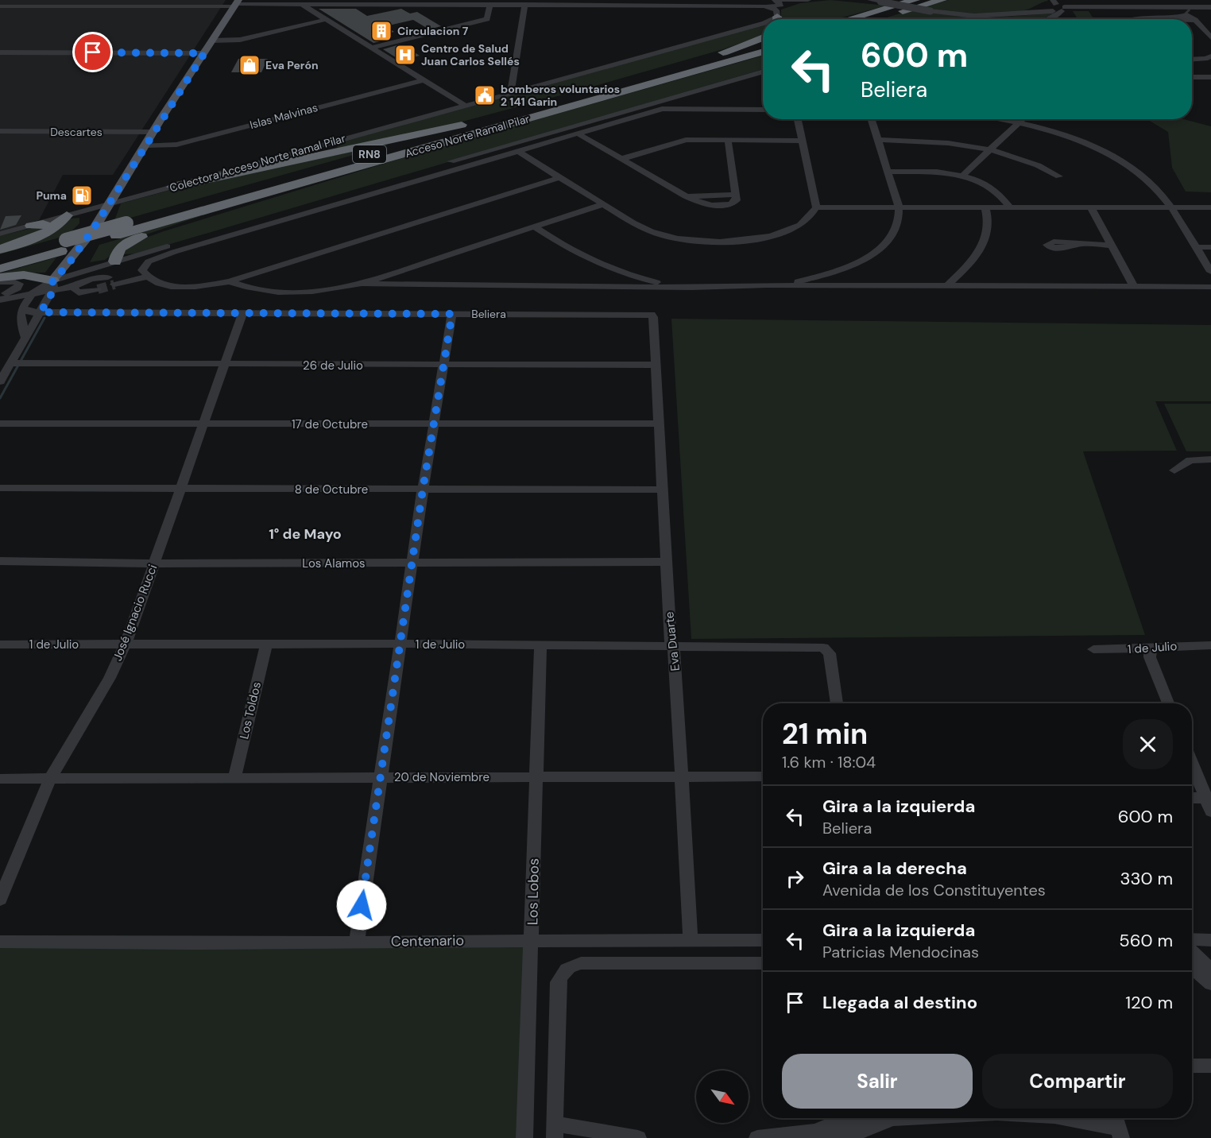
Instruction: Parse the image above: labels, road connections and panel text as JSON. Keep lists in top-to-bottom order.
{
  "streets": {
    "highway": ["Acceso Norte Ramal Pilar", "RN8"],
    "street": [
      "Islas Malvinas",
      "Descartes",
      "Colectora Acceso Norte Ramal Pilar",
      "Beliera",
      "26 de Julio",
      "17 de Octubre",
      "8 de Octubre",
      "Los Alamos",
      "José Ignacio Rucci",
      "Eva Duarte",
      "1 de Julio",
      "Los Toldos",
      "20 de Noviembre",
      "Los Lobos",
      "Centenario"
    ]
  },
  "crossings": [
    ["Beliera", "José Ignacio Rucci"],
    ["Beliera", "Eva Duarte"],
    ["26 de Julio", "José Ignacio Rucci"],
    ["26 de Julio", "Eva Duarte"],
    ["17 de Octubre", "José Ignacio Rucci"],
    ["17 de Octubre", "Eva Duarte"],
    ["8 de Octubre", "José Ignacio Rucci"],
    ["8 de Octubre", "Eva Duarte"],
    ["Los Alamos", "José Ignacio Rucci"],
    ["Los Alamos", "Eva Duarte"],
    ["José Ignacio Rucci", "1 de Julio"],
    ["José Ignacio Rucci", "20 de Noviembre"],
    ["Eva Duarte", "1 de Julio"],
    ["Eva Duarte", "20 de Noviembre"],
    ["Eva Duarte", "Centenario"],
    ["1 de Julio", "Los Toldos"],
    ["1 de Julio", "Los Lobos"],
    ["Los Toldos", "20 de Noviembre"],
    ["20 de Noviembre", "Los Lobos"],
    ["Los Lobos", "Centenario"]
  ],
  "districts": ["1° de Mayo"],
  "places": {
    "building": ["Circulacion 7"],
    "hospital": ["Centro de Salud Juan Carlos Sellés"],
    "shop": ["Eva Perón"],
    "public building": ["bomberos voluntarios 2 141 Garin"],
    "fuel station": ["Puma"]
  },
  "north": "bottom right",
  "page": {
    "turn": ["600 m", "Beliera"],
    "heading": ["21 min", "1.6 km · 18:04"],
    "list": [
      {
        "name": "Gira a la izquierda",
        "note": "Beliera",
        "value": "600 m"
      },
      {
        "name": "Gira a la derecha",
        "note": "Avenida de los Constituyentes",
        "value": "330 m"
      },
      {
        "name": "Gira a la izquierda",
        "note": "Patricias Mendocinas",
        "value": "560 m"
      },
      {
        "name": "Llegada al destino",
        "value": "120 m"
      }
    ],
    "buttons": ["Salir", "Compartir"]
  }
}
